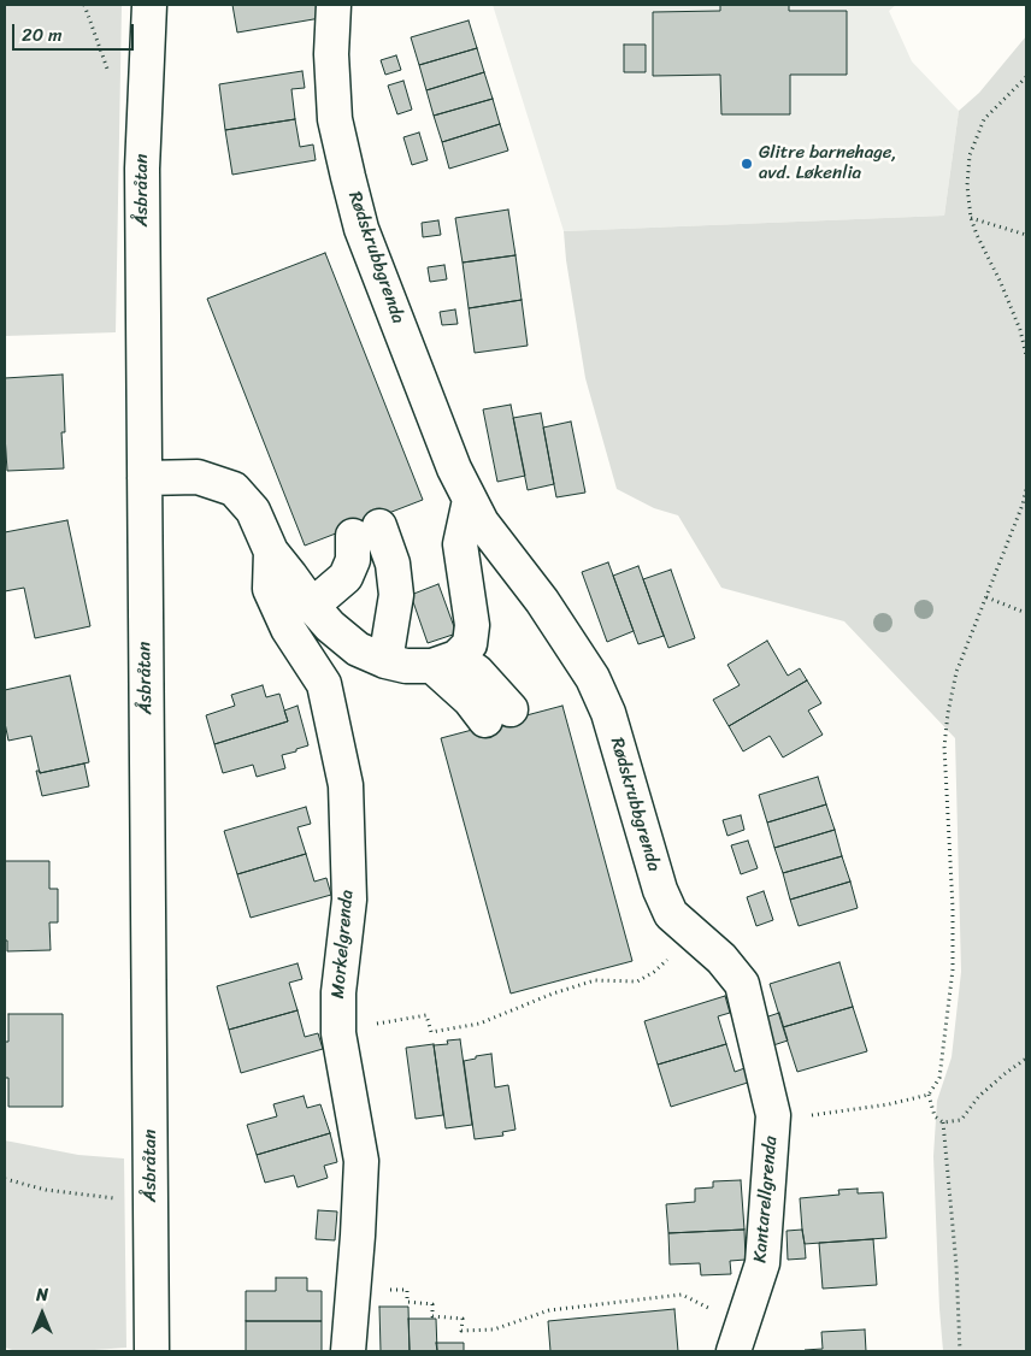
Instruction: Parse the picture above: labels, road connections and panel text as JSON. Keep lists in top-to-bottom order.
{
  "streets": {
    "street": [
      "Åsbråtan",
      "Rødskrubbgrenda",
      "Morkelgrenda",
      "Kantarellgrenda"
    ]
  },
  "crossings": [
    ["Rødskrubbgrenda", "Kantarellgrenda"]
  ],
  "places": ["Glitre barnehage, avd. Løkenlia"],
  "scale_bar": "20 m",
  "north": "top"
}
